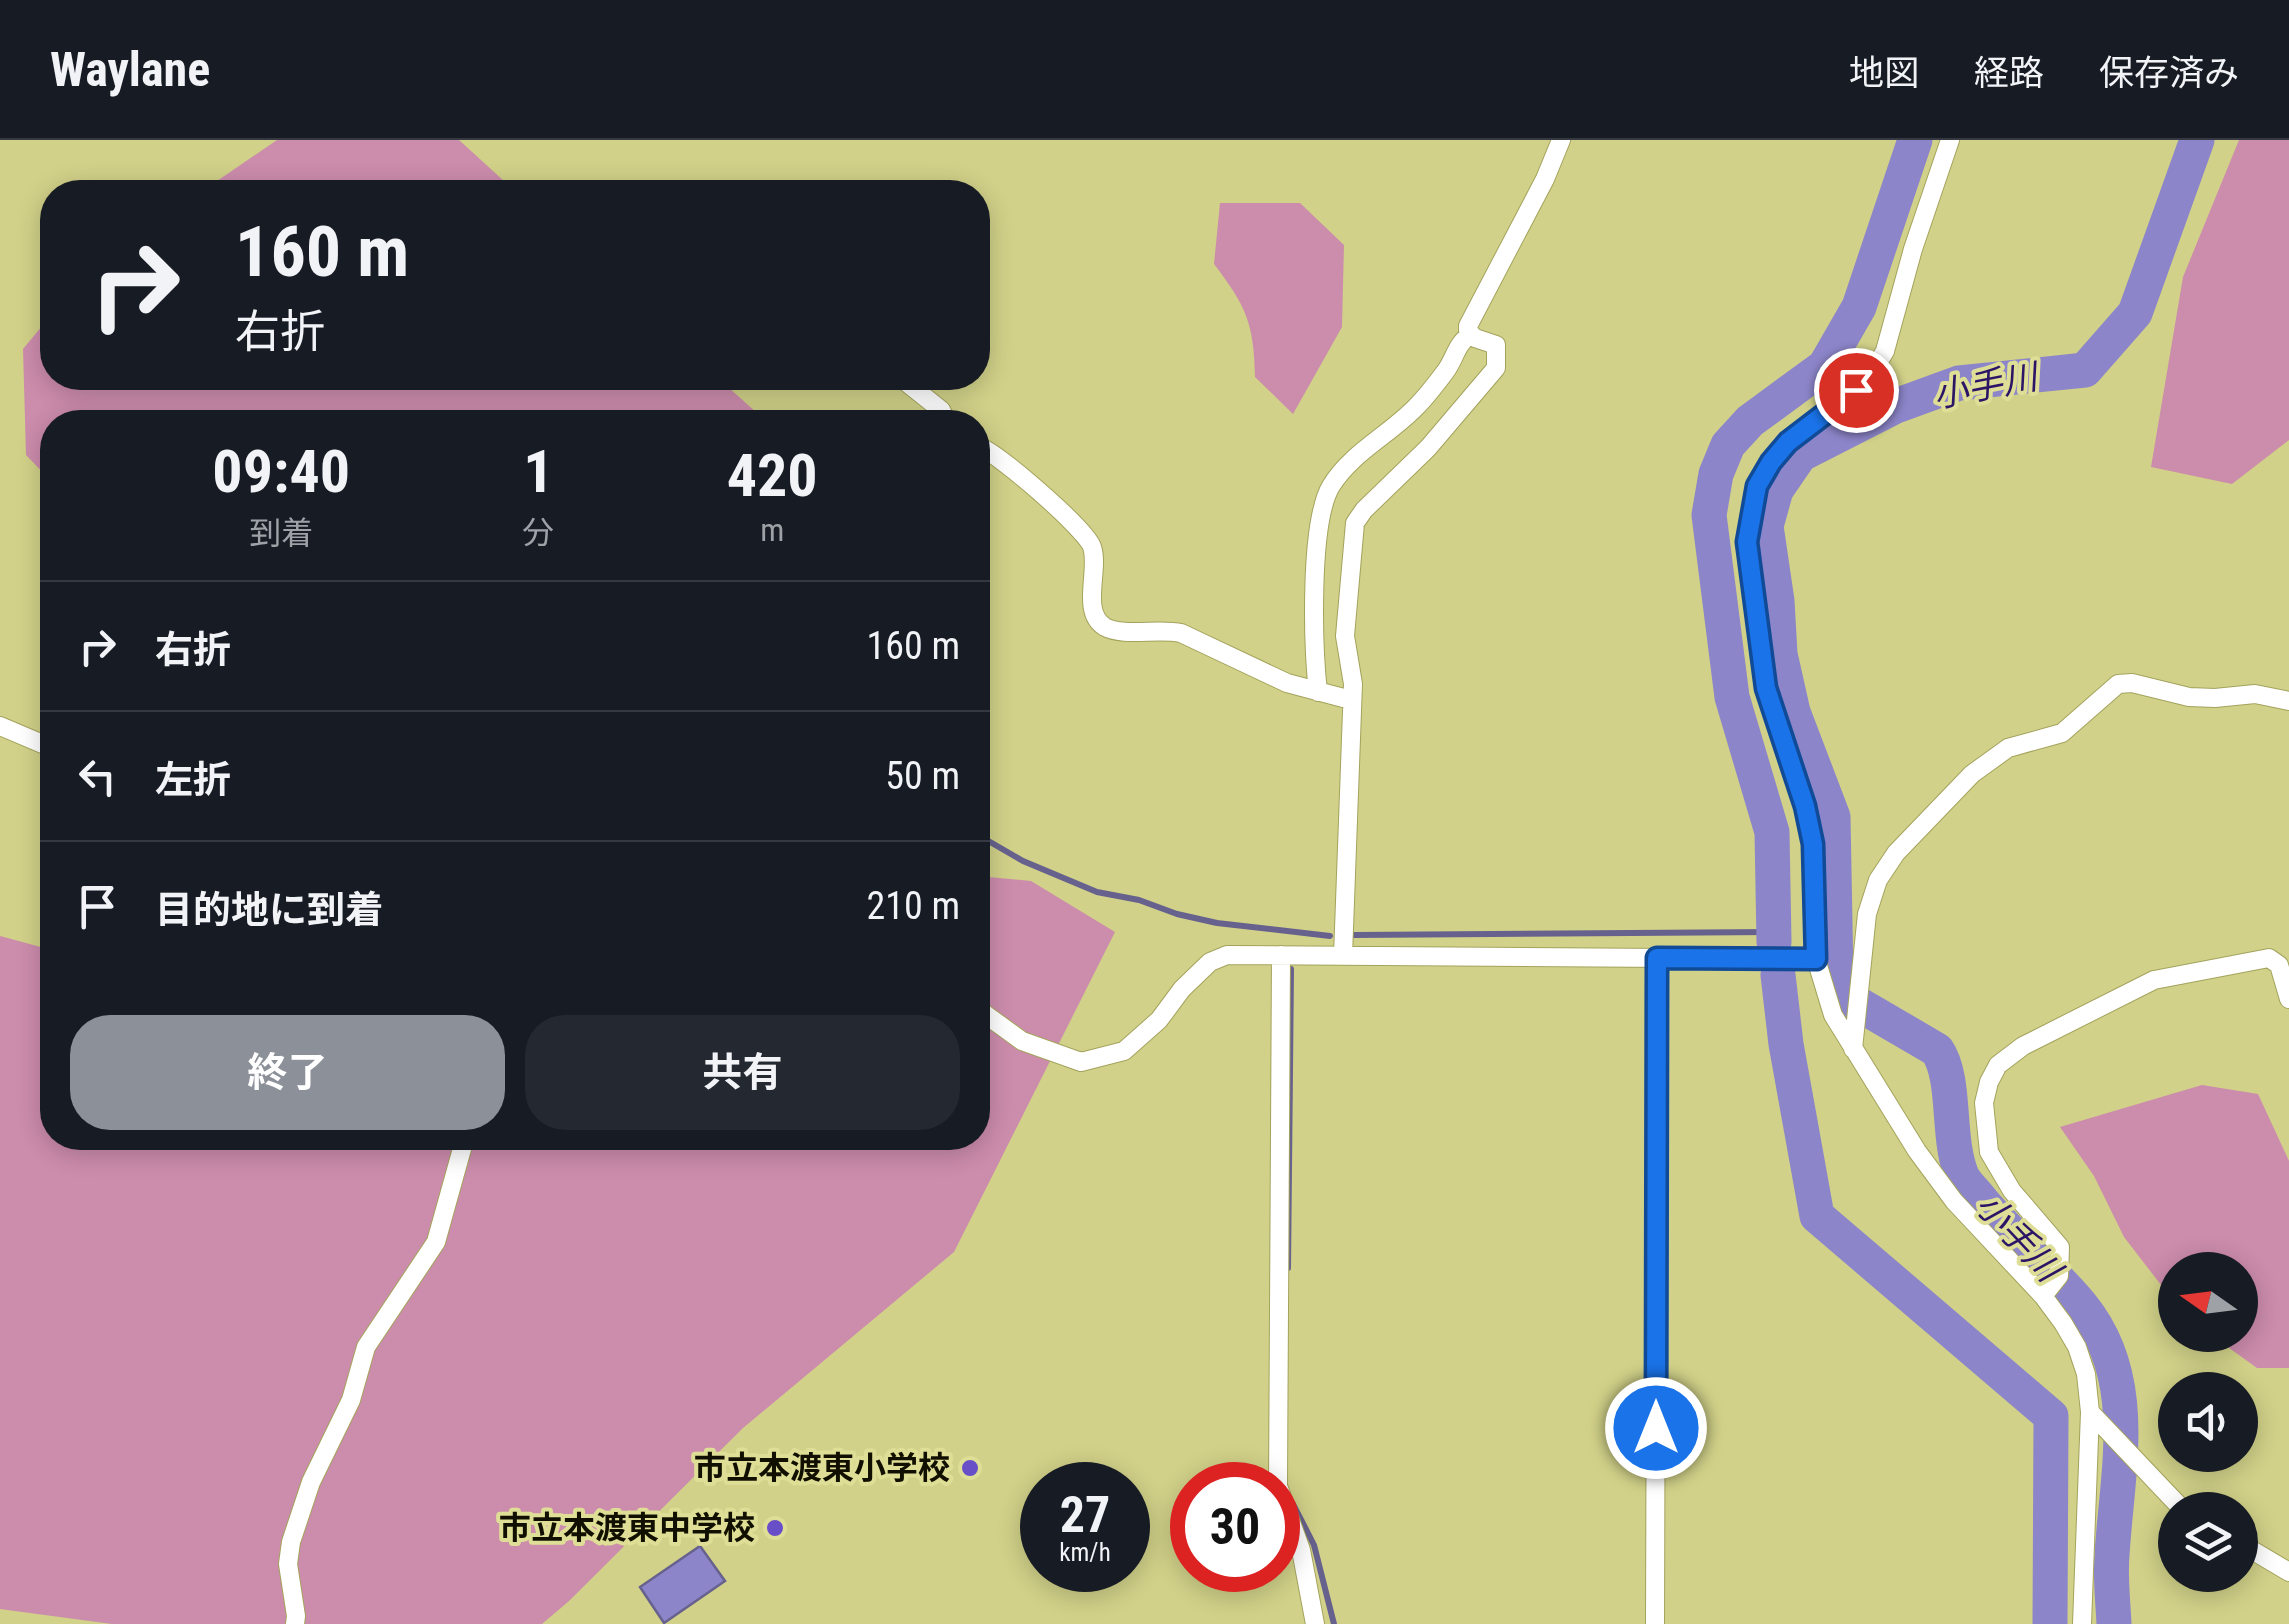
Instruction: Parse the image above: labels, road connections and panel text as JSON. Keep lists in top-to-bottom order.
{
  "water": ["小手川"],
  "places": ["市立本渡東小学校", "市立本渡東中学校"],
  "north": "left",
  "page": {
    "header": "Waylane",
    "nav": ["地図", "経路", "保存済み"],
    "turn": ["160 m", "右折"],
    "eta": [
      "09:40",
      "到着",
      "1",
      "分",
      "420",
      "m"
    ],
    "list": [
      {
        "name": "右折",
        "value": "160 m"
      },
      {
        "name": "左折",
        "value": "50 m"
      },
      {
        "name": "目的地に到着",
        "value": "210 m"
      }
    ],
    "buttons": ["終了", "共有"],
    "speed": "27 km/h",
    "limit": "30"
  }
}
